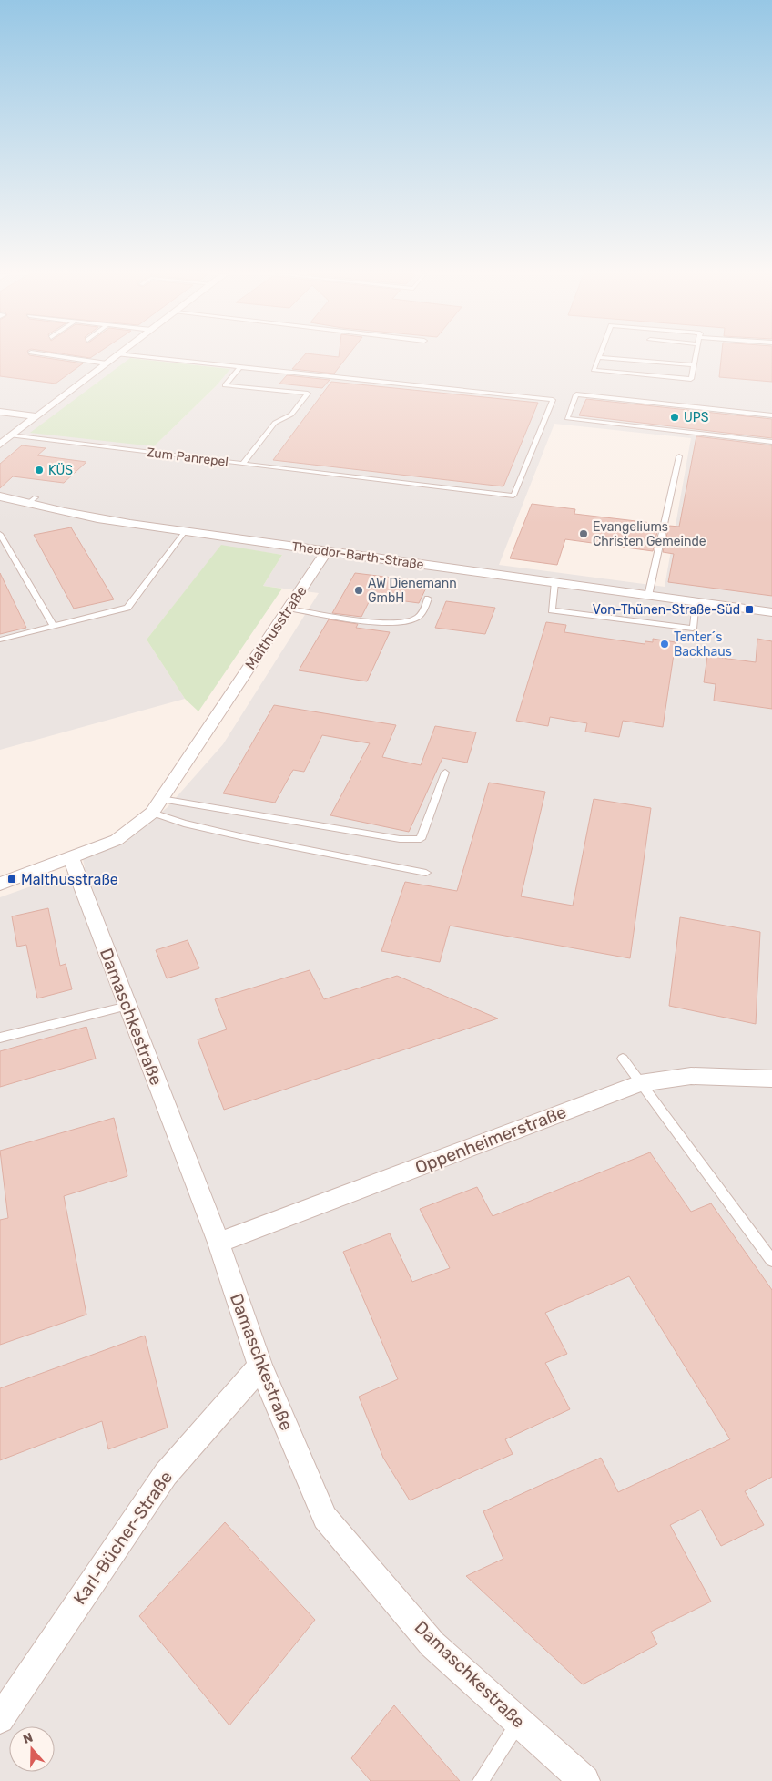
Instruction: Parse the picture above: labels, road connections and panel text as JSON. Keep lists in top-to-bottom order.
{
  "streets": {
    "street": [
      "Theodor-Barth-Straße",
      "Malthusstraße",
      "Damaschkestraße",
      "Oppenheimerstraße",
      "Karl-Bücher-Straße"
    ],
    "lane": ["Zum Panrepel"]
  },
  "crossings": [
    ["Theodor-Barth-Straße", "Malthusstraße"],
    ["Malthusstraße", "Damaschkestraße"],
    ["Damaschkestraße", "Oppenheimerstraße"],
    ["Damaschkestraße", "Karl-Bücher-Straße"]
  ],
  "places": {
    "other": [
      "UPS",
      "KÜS",
      "Evangeliums Christen Gemeinde",
      "AW Dienemann GmbH",
      "Tenter´s Backhaus"
    ],
    "transit": ["Von-Thünen-Straße-Süd", "Malthusstraße"]
  },
  "north": "top"
}
